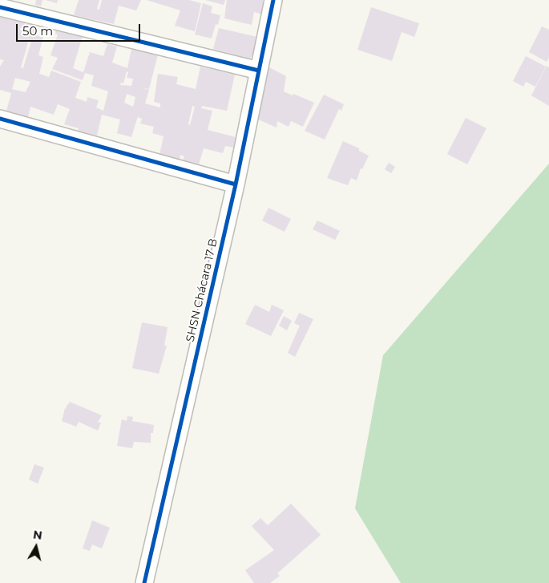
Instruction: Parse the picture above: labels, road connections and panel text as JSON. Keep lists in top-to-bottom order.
{
  "streets": {
    "street": ["SHSN Chácara 17 B"]
  },
  "scale_bar": "50 m",
  "north": "top"
}
